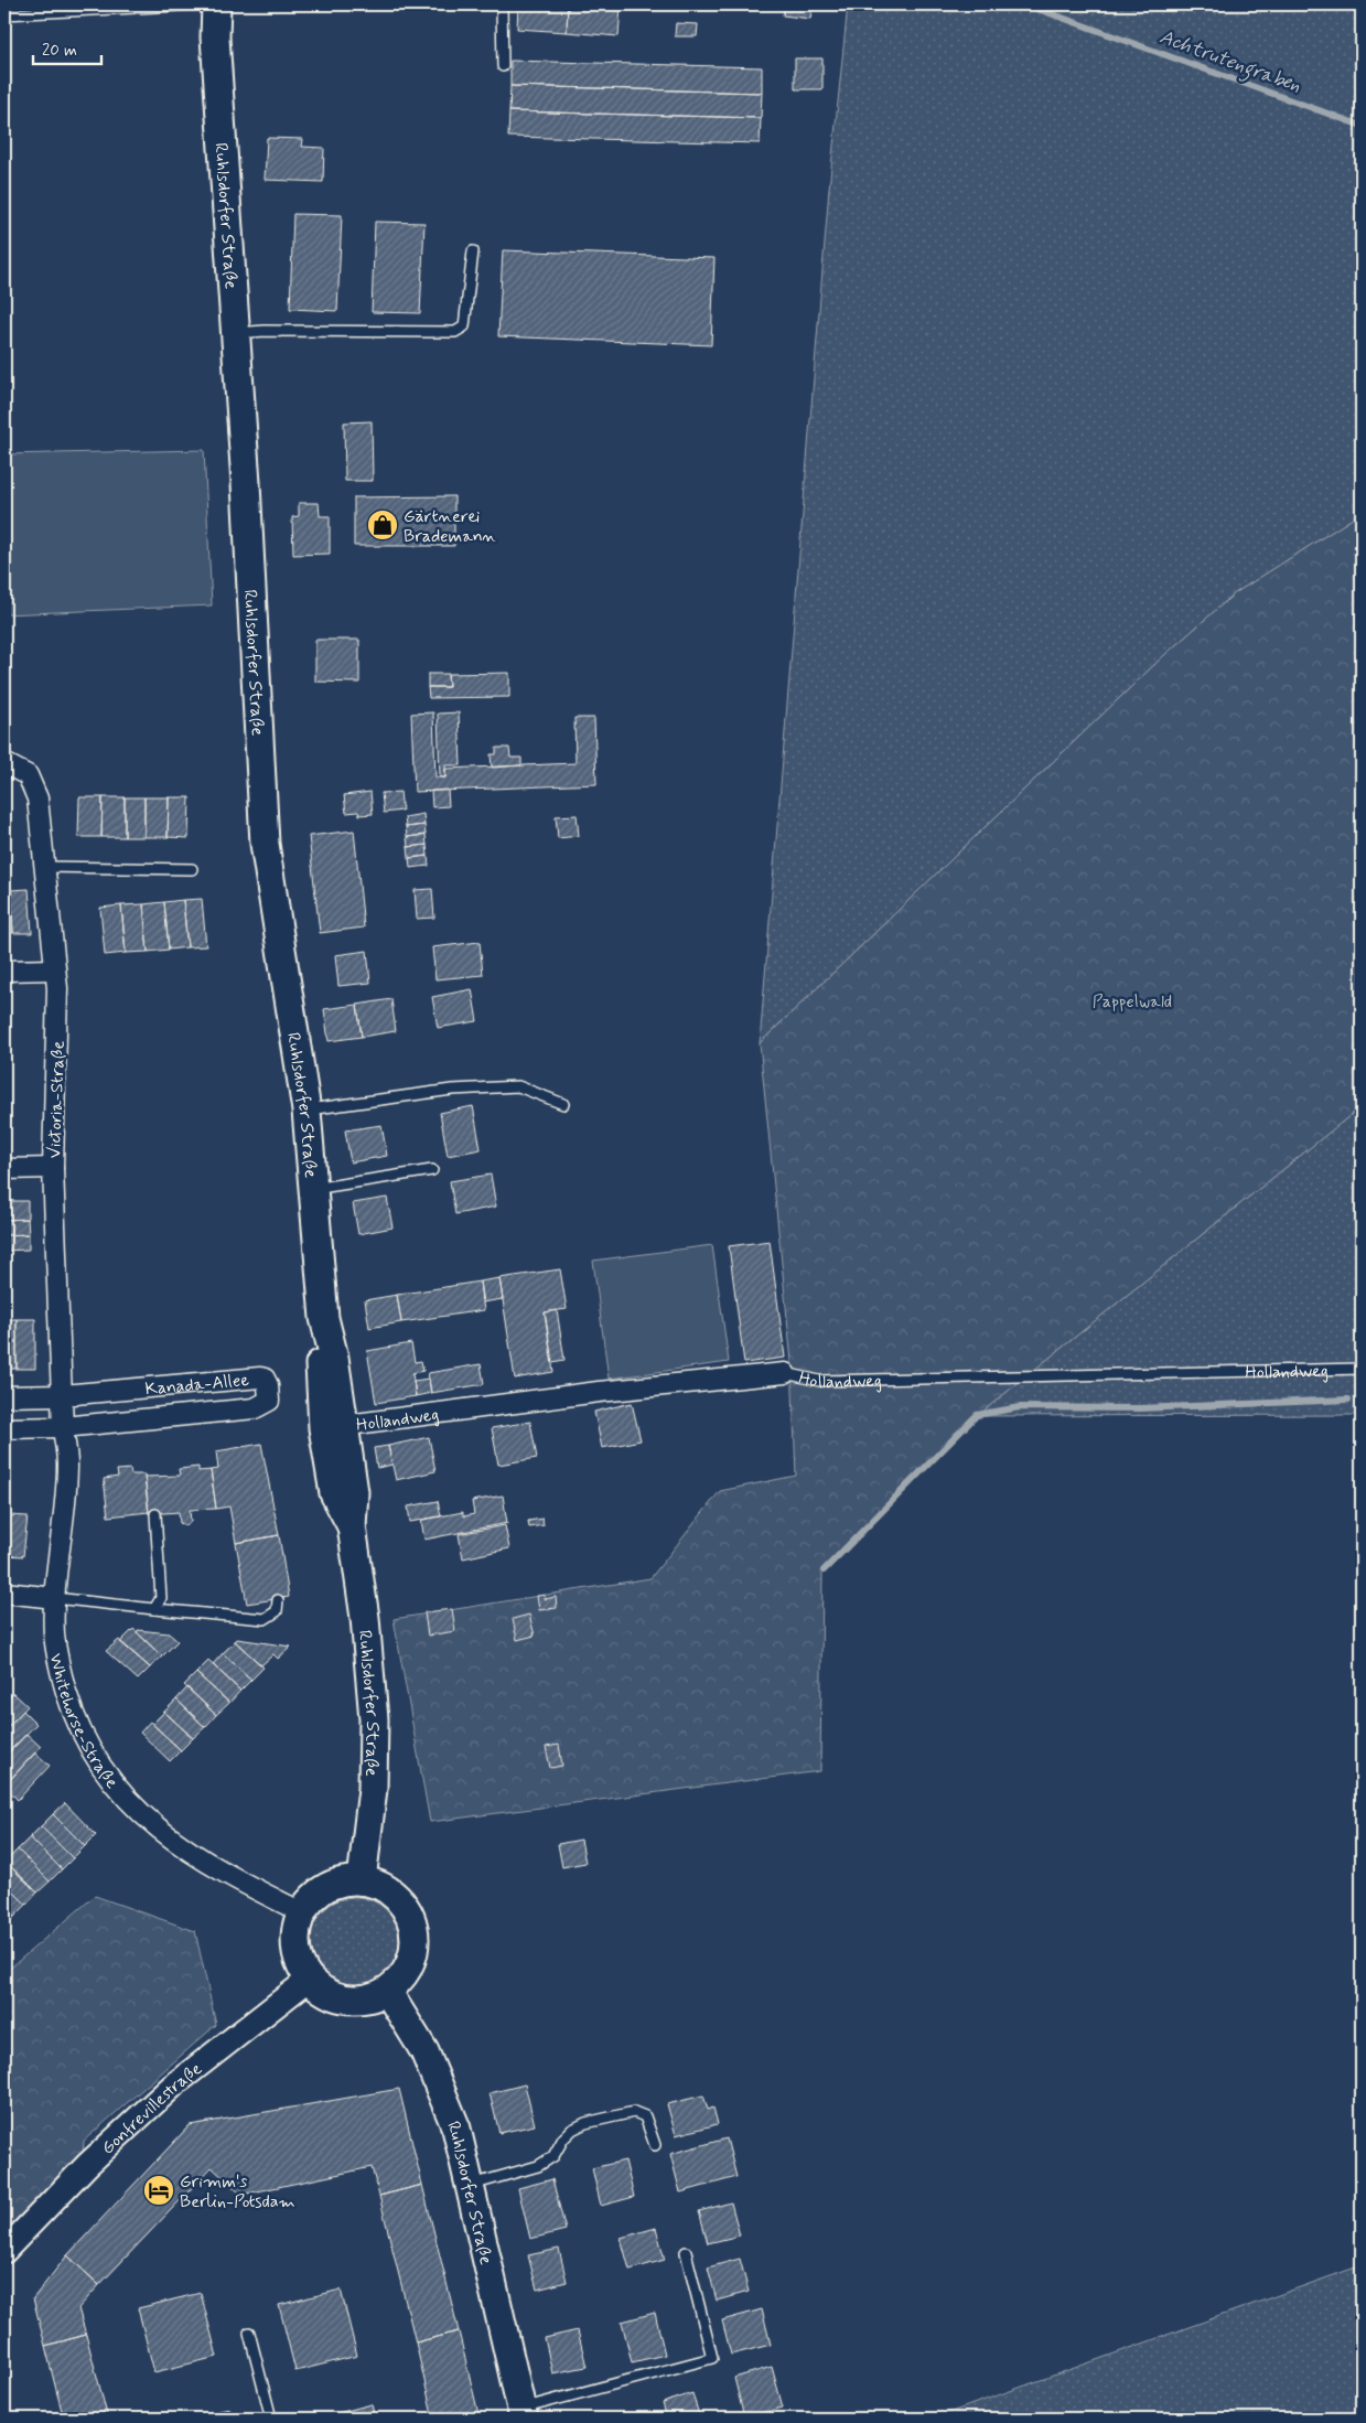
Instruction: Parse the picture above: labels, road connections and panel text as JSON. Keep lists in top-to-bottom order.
{
  "streets": {
    "main road": ["Ruhlsdorfer Straße"],
    "street": [
      "Victoria-Straße",
      "Hollandweg",
      "Kanada-Allee",
      "Whitehorse-Straße",
      "Gonfrevillestraße"
    ]
  },
  "crossings": [
    ["Ruhlsdorfer Straße", "Hollandweg"],
    ["Ruhlsdorfer Straße", "Whitehorse-Straße"],
    ["Ruhlsdorfer Straße", "Gonfrevillestraße"],
    ["Victoria-Straße", "Kanada-Allee"],
    ["Victoria-Straße", "Whitehorse-Straße"],
    ["Kanada-Allee", "Whitehorse-Straße"],
    ["Whitehorse-Straße", "Gonfrevillestraße"]
  ],
  "water": ["Achtrutengraben"],
  "parks": ["Pappelwald"],
  "places": {
    "shop": ["Gärtnerei Brademann"],
    "hotel": ["Grimm's Berlin-Potsdam"]
  },
  "scale_bar": "20 m"
}
